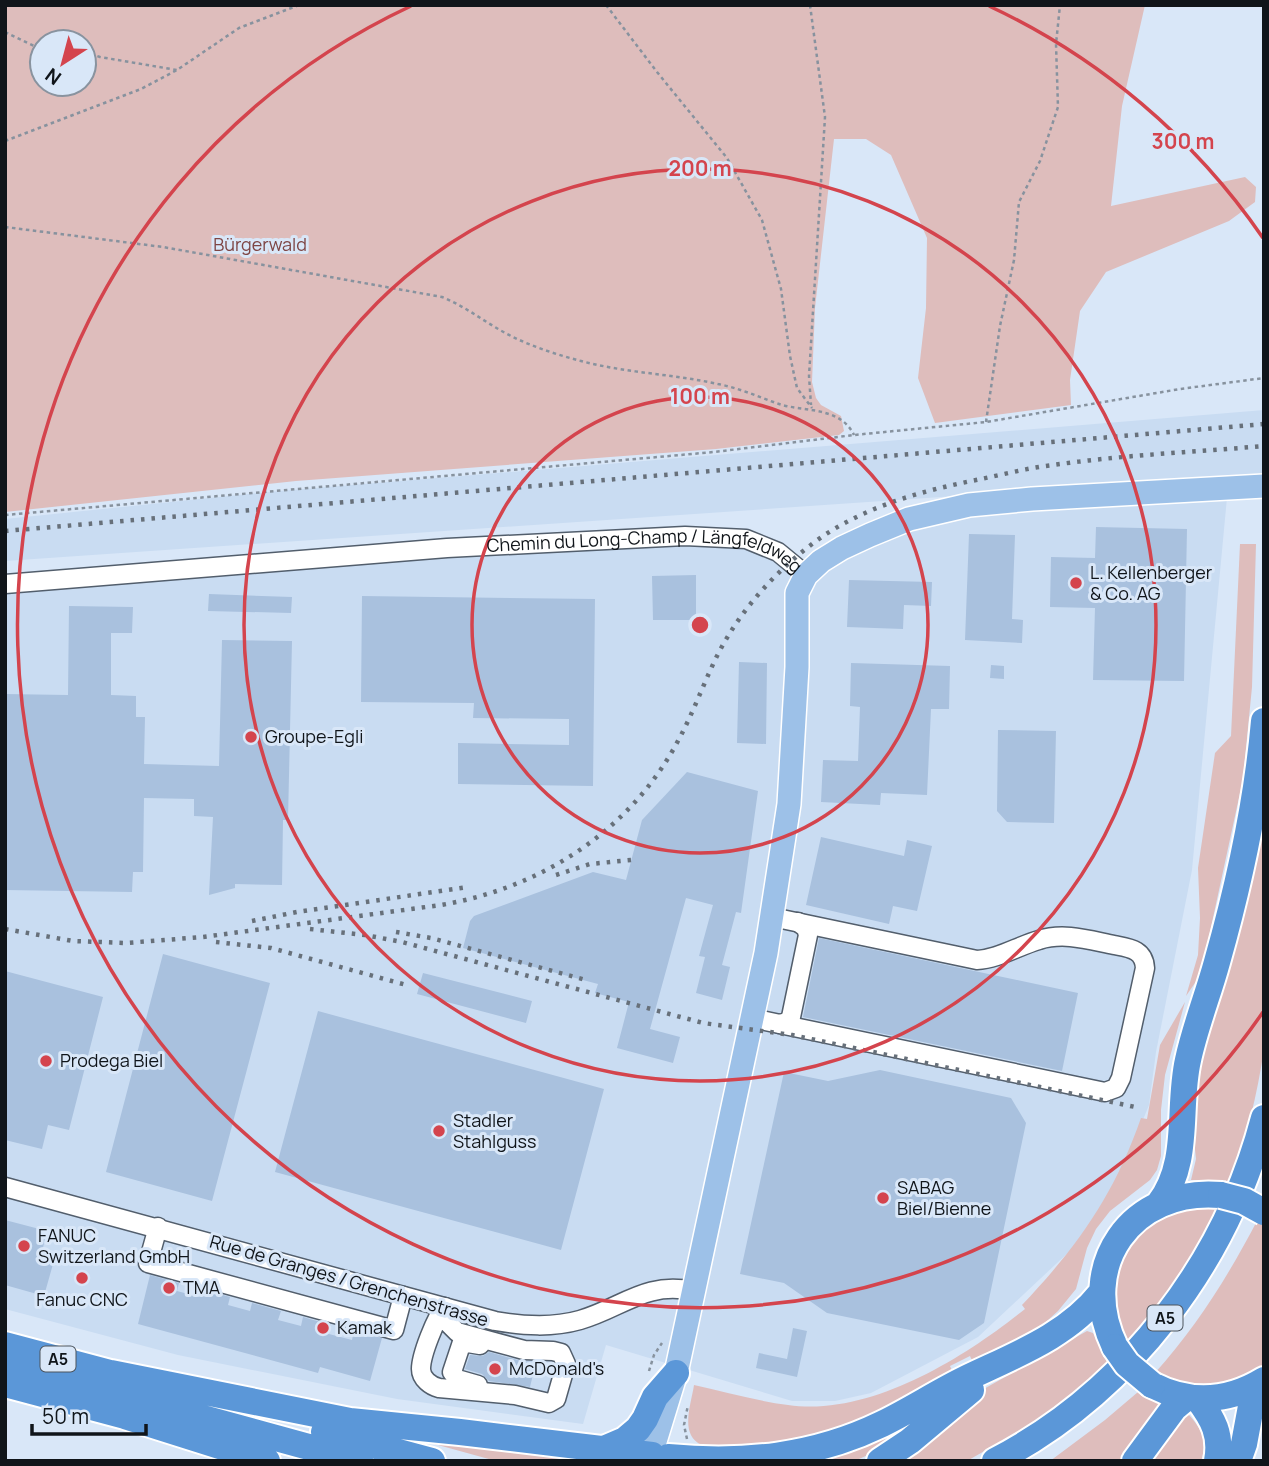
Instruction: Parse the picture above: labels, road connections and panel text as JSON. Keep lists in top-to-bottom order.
{
  "streets": {
    "highway": ["A5"],
    "main road": ["Chemin du Long-Champ / Längfeldweg"],
    "street": ["Rue de Granges / Grenchenstrasse"]
  },
  "parks": ["Bürgerwald"],
  "places": [
    "L. Kellenberger & Co. AG",
    "Groupe-Egli",
    "Prodega Biel",
    "Stadler Stahlguss",
    "SABAG Biel/Bienne",
    "FANUC Switzerland GmbH",
    "Fanuc CNC",
    "TMA",
    "Kamak",
    "McDonald's"
  ],
  "scale_bar": "50 m",
  "north": "bottom left",
  "rings": ["300 m", "200 m", "100 m"]
}
